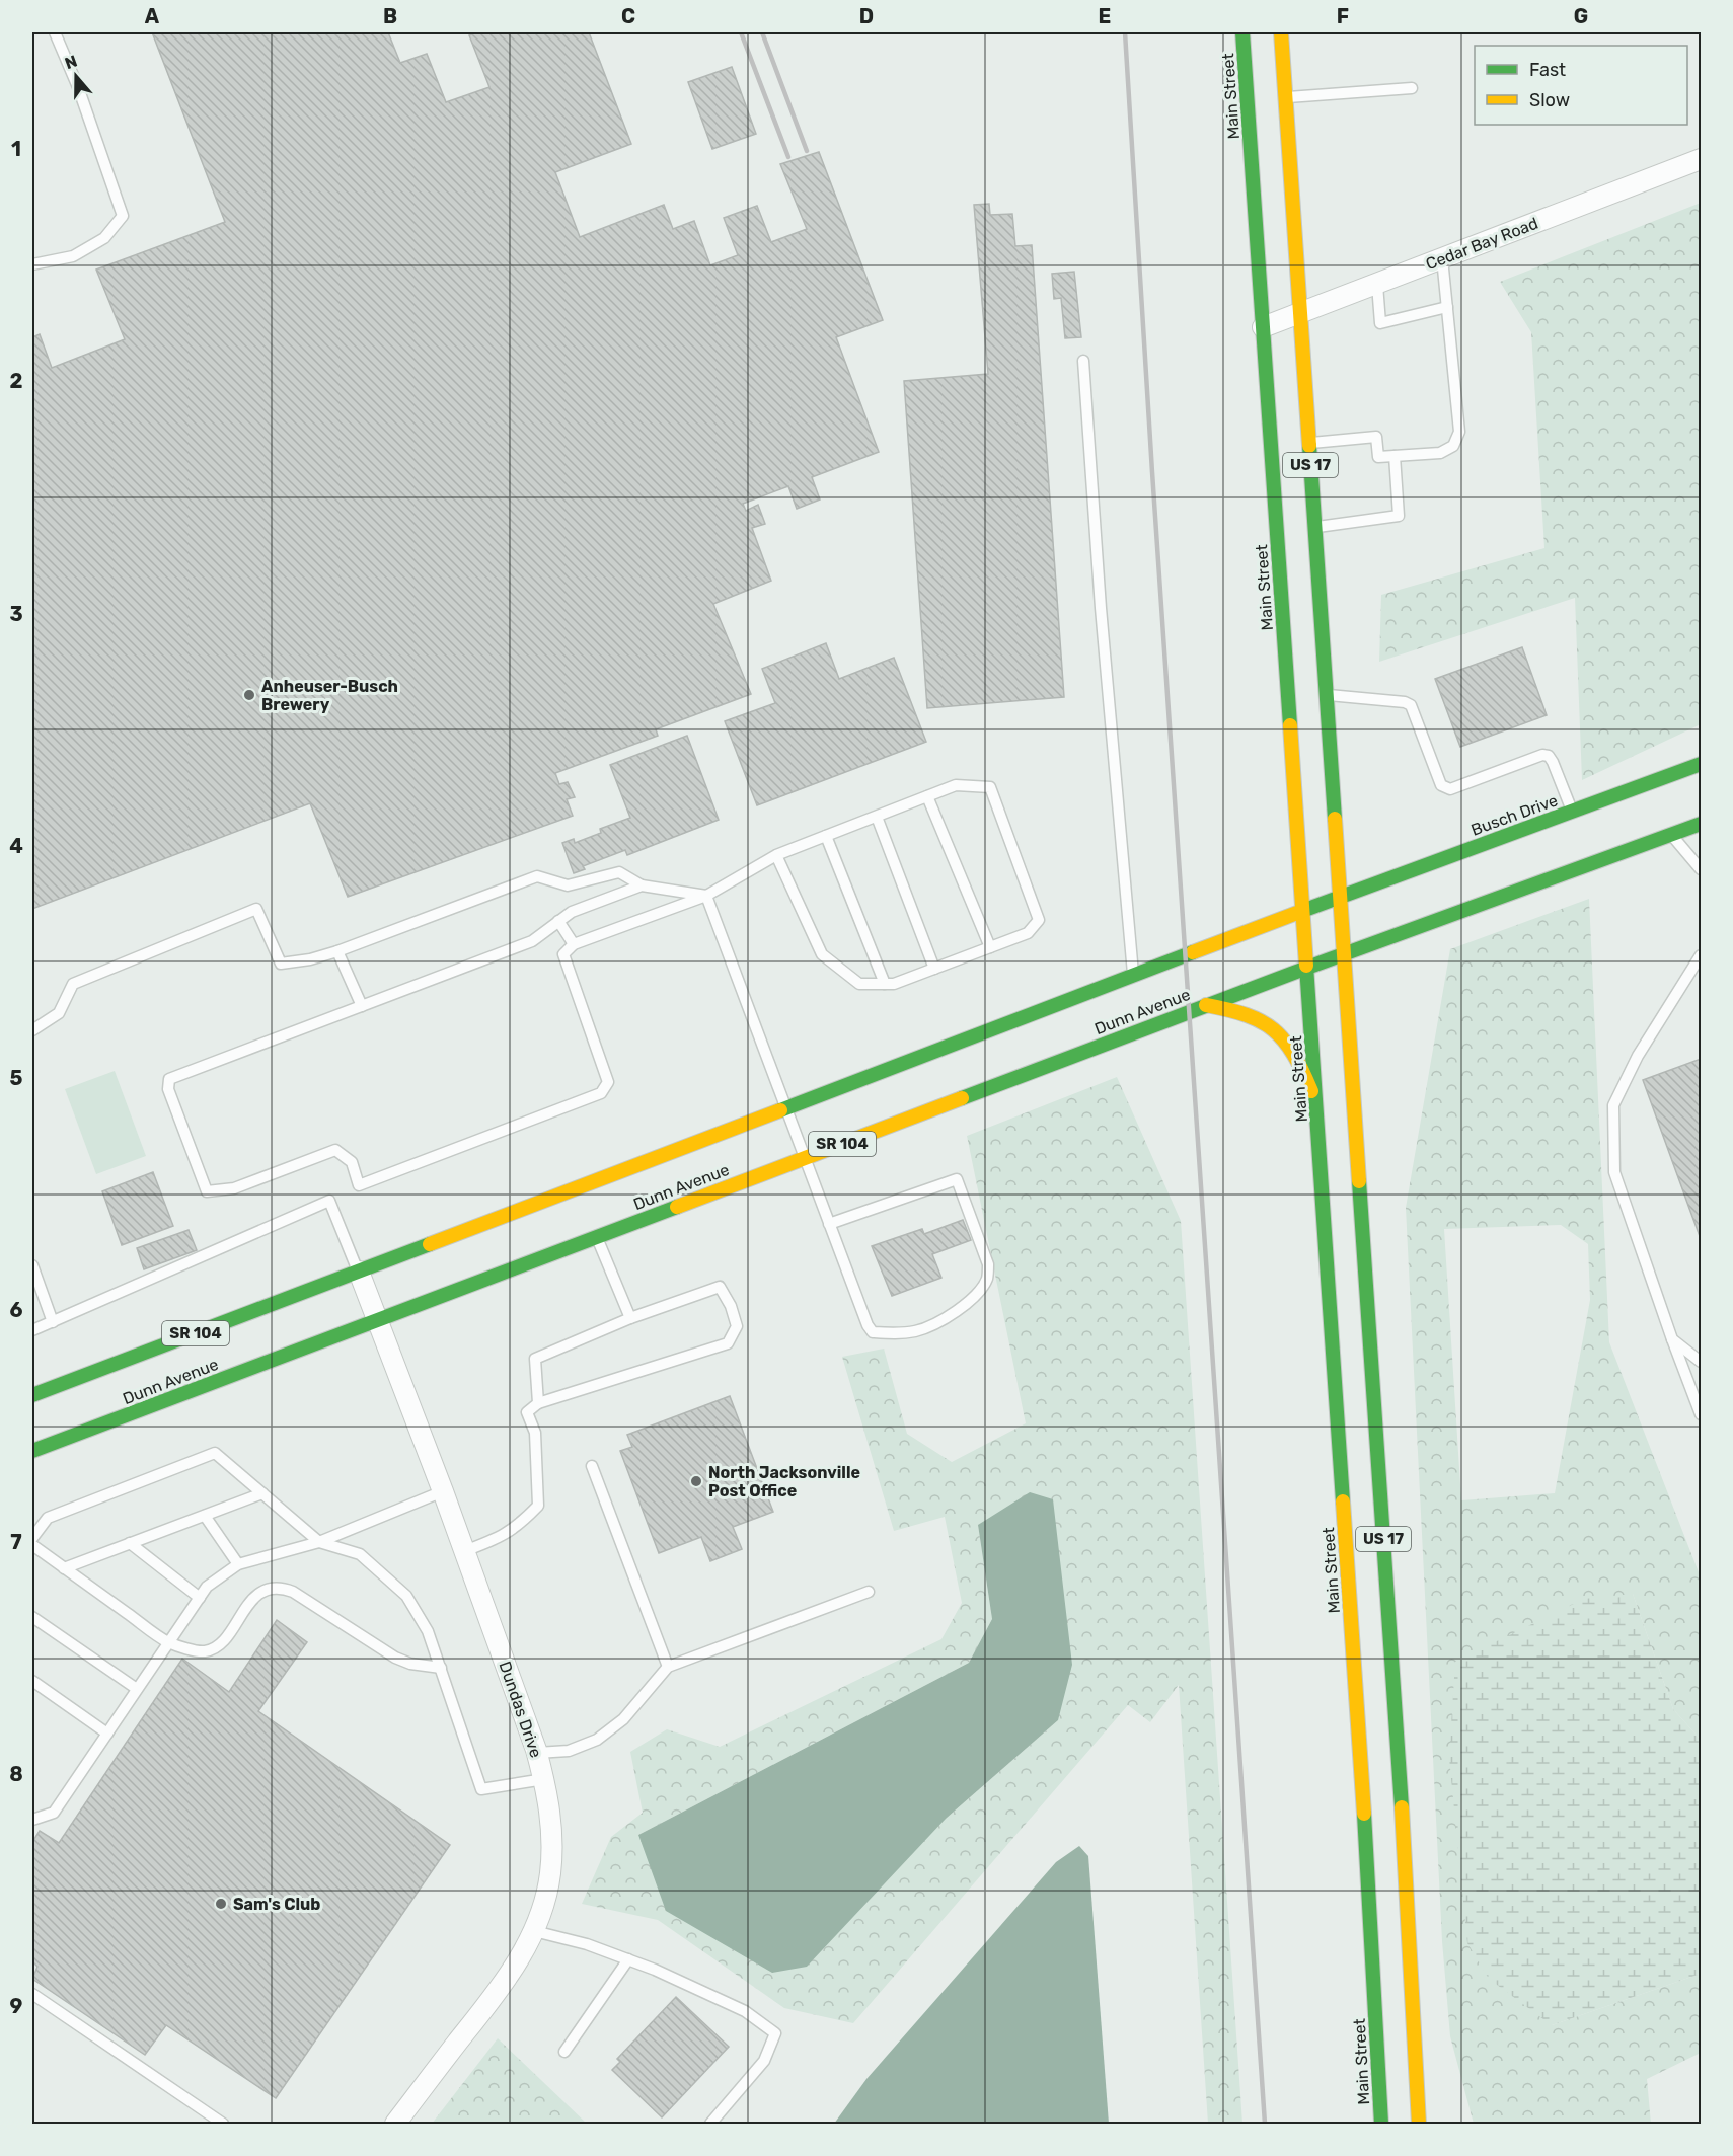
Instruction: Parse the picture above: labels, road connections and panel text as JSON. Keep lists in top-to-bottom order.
{
  "streets": {
    "main road": [
      "Main Street",
      "US 17",
      "Busch Drive",
      "Dunn Avenue",
      "SR 104"
    ],
    "street": ["Cedar Bay Road", "Dundas Drive"]
  },
  "crossings": [
    ["Main Street", "Cedar Bay Road"],
    ["Main Street", "Dunn Avenue"],
    ["Main Street", "SR 104"],
    ["Cedar Bay Road", "US 17"],
    ["US 17", "Busch Drive"],
    ["US 17", "Dunn Avenue"],
    ["US 17", "SR 104"],
    ["Busch Drive", "SR 104"],
    ["Dunn Avenue", "Dundas Drive"],
    ["SR 104", "Dundas Drive"]
  ],
  "places": ["Anheuser-Busch Brewery", "North Jacksonville Post Office", "Sam's Club"],
  "legend": ["Fast", "Slow"],
  "north": "top",
  "grid": {
    "columns": [
      "A",
      "B",
      "C",
      "D",
      "E",
      "F",
      "G"
    ],
    "rows": [
      "1",
      "2",
      "3",
      "4",
      "5",
      "6",
      "7",
      "8",
      "9"
    ]
  }
}
